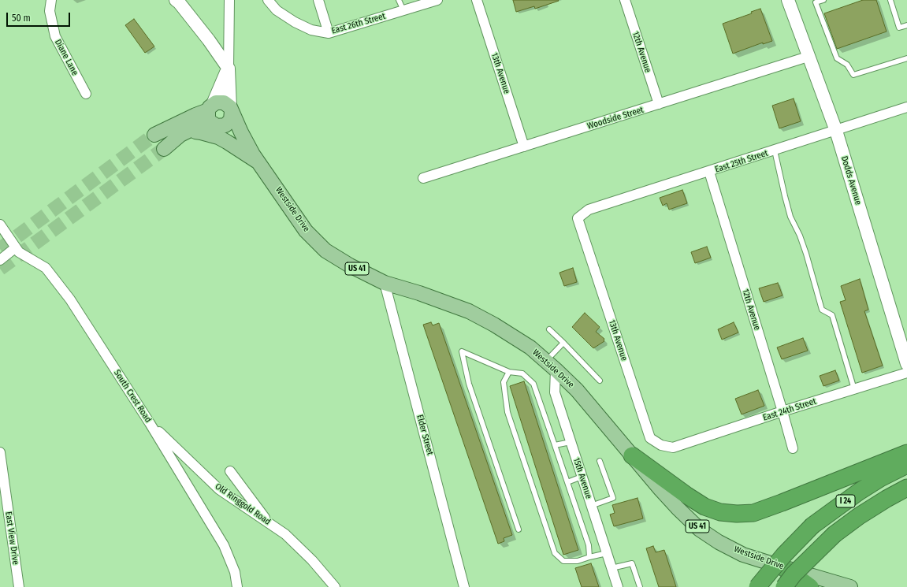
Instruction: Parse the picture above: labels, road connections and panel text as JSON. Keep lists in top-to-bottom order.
{
  "streets": {
    "highway": ["I 24"],
    "main road": ["Westside Drive", "US 41"],
    "street": [
      "East 26th Street",
      "12th Avenue",
      "Diane Lane",
      "13th Avenue",
      "Woodside Street",
      "East 25th Street",
      "Dodds Avenue",
      "South Crest Road",
      "East 24th Street",
      "Elder Street",
      "15th Avenue",
      "Old Ringgold Road",
      "East View Drive"
    ]
  },
  "crossings": [
    ["12th Avenue", "Woodside Street"],
    ["12th Avenue", "East 25th Street"],
    ["12th Avenue", "East 24th Street"],
    ["13th Avenue", "Woodside Street"],
    ["13th Avenue", "East 25th Street"],
    ["13th Avenue", "East 24th Street"],
    ["Woodside Street", "Dodds Avenue"],
    ["East 25th Street", "Dodds Avenue"],
    ["Westside Drive", "Elder Street"],
    ["Westside Drive", "15th Avenue"],
    ["South Crest Road", "Old Ringgold Road"]
  ],
  "scale_bar": "50 m"
}
